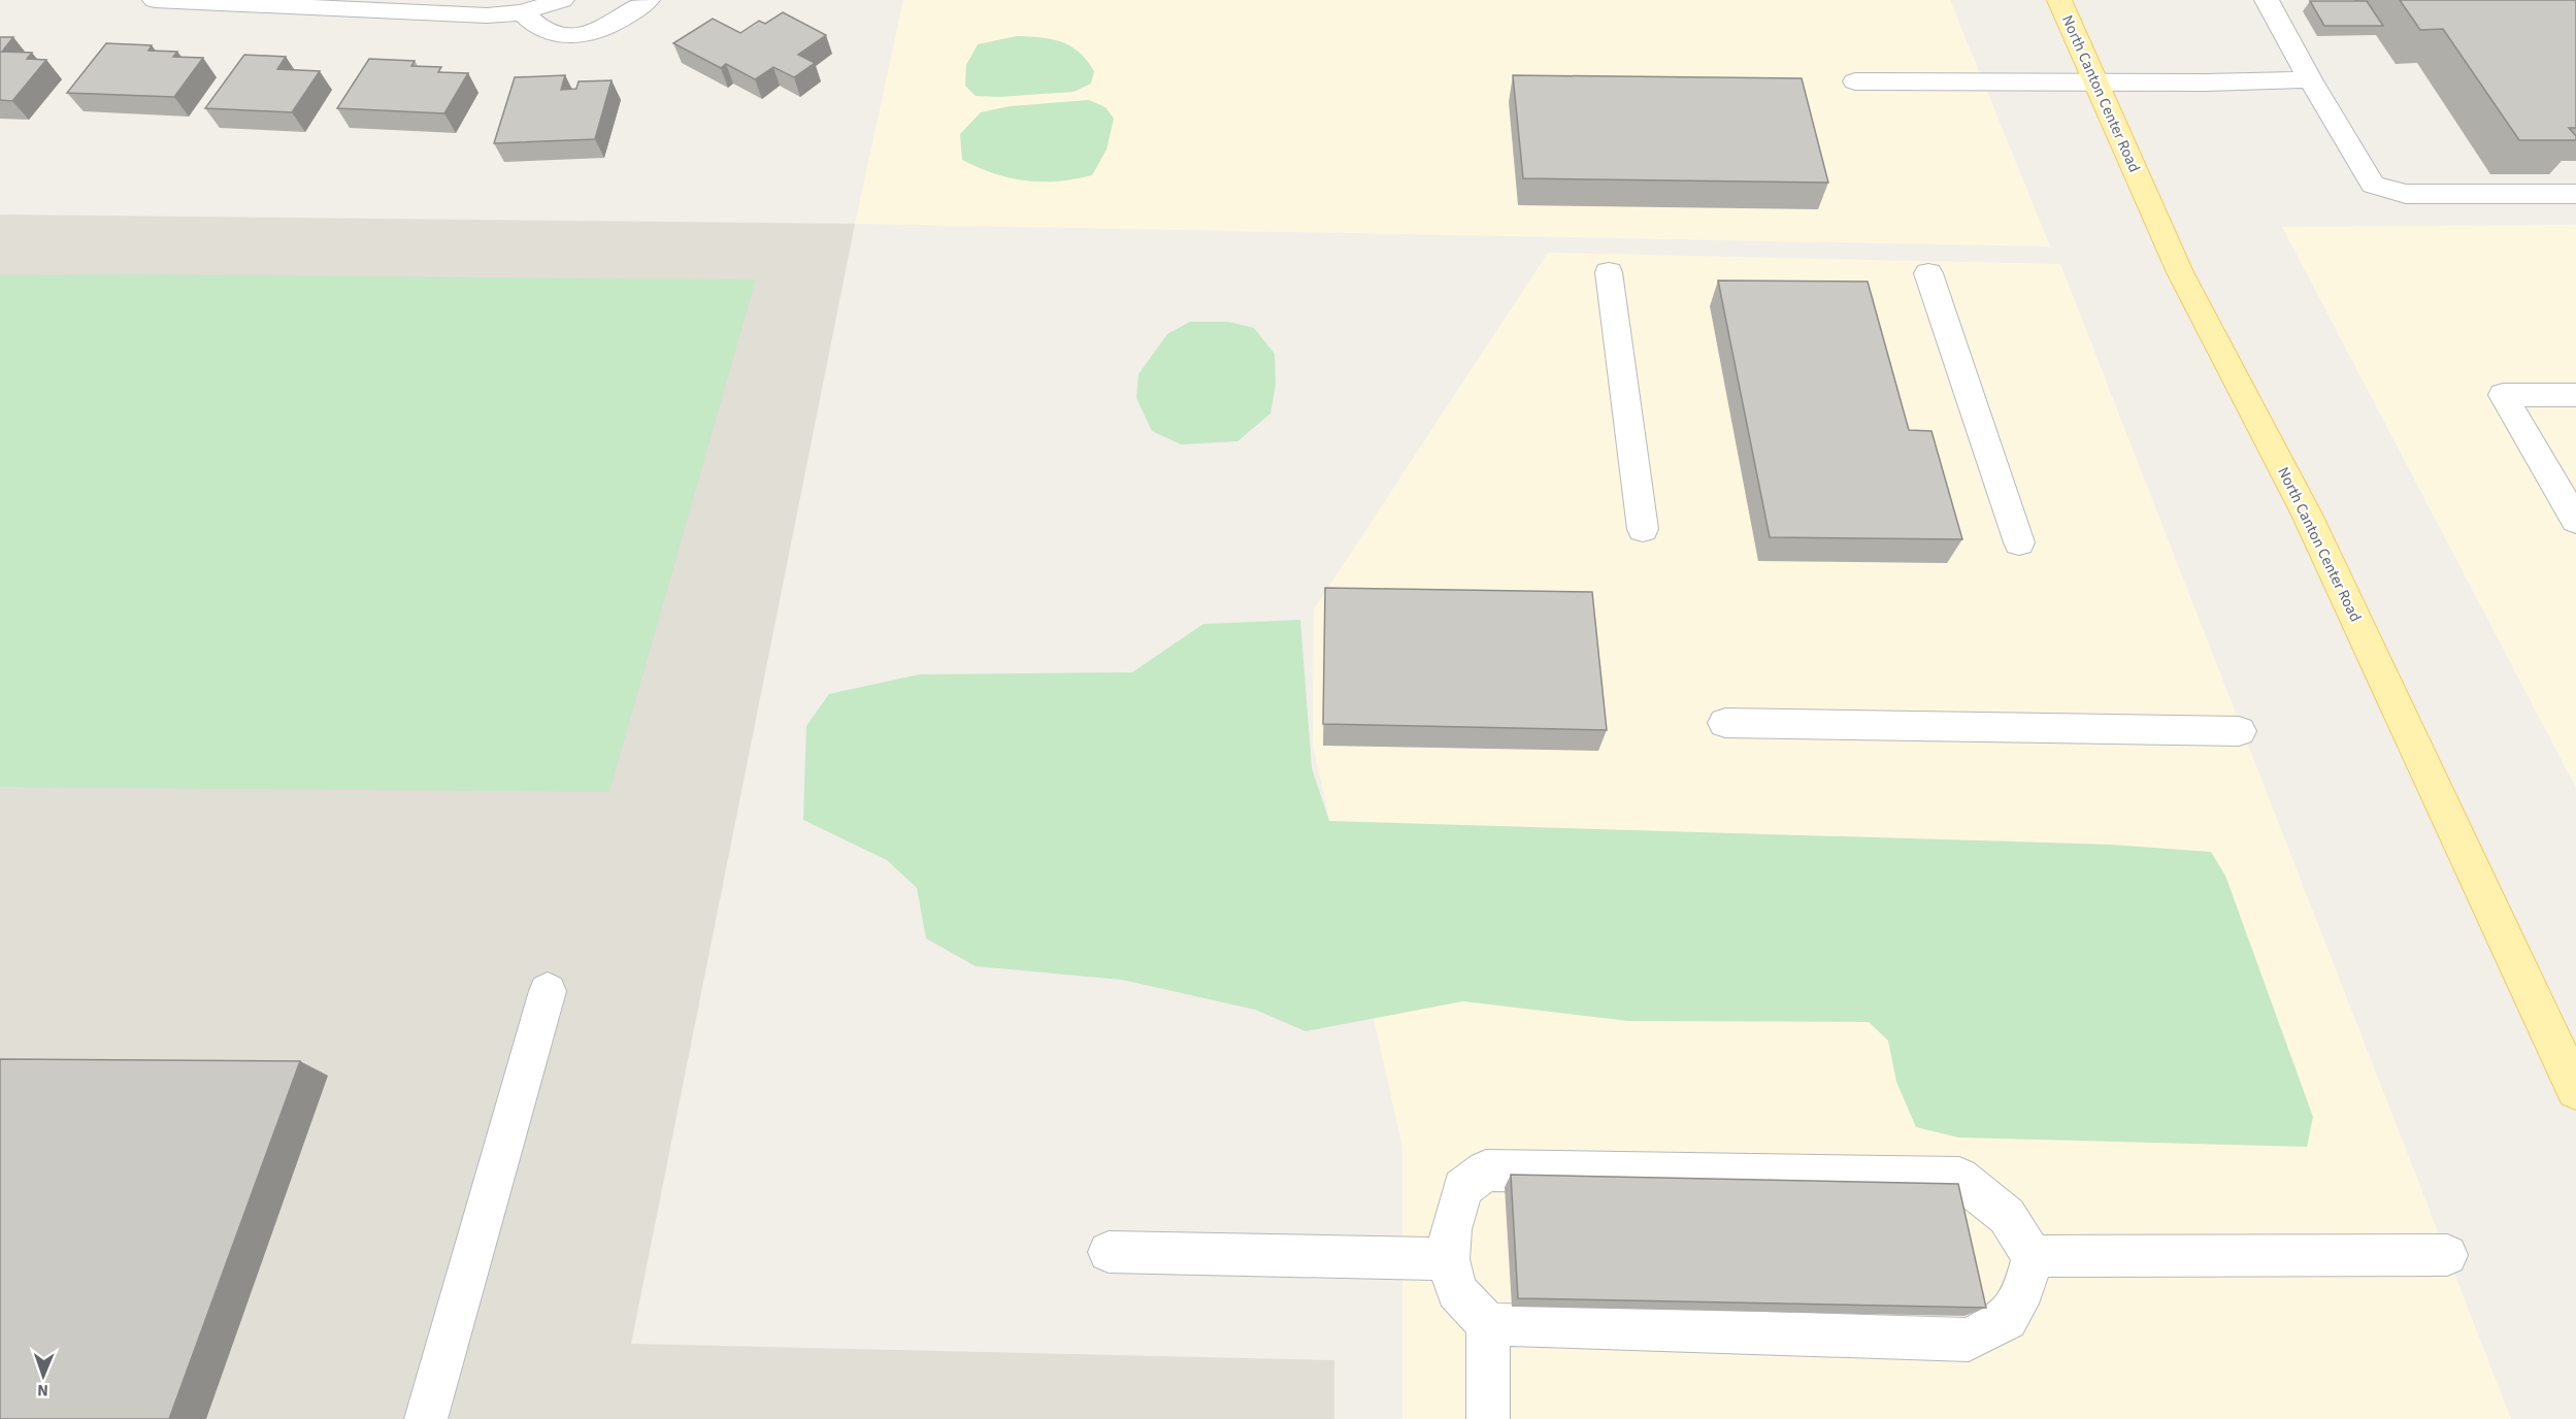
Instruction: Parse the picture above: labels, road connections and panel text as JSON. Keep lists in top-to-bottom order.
{
  "streets": {
    "main road": ["North Canton Center Road"]
  },
  "north": "bottom"
}
